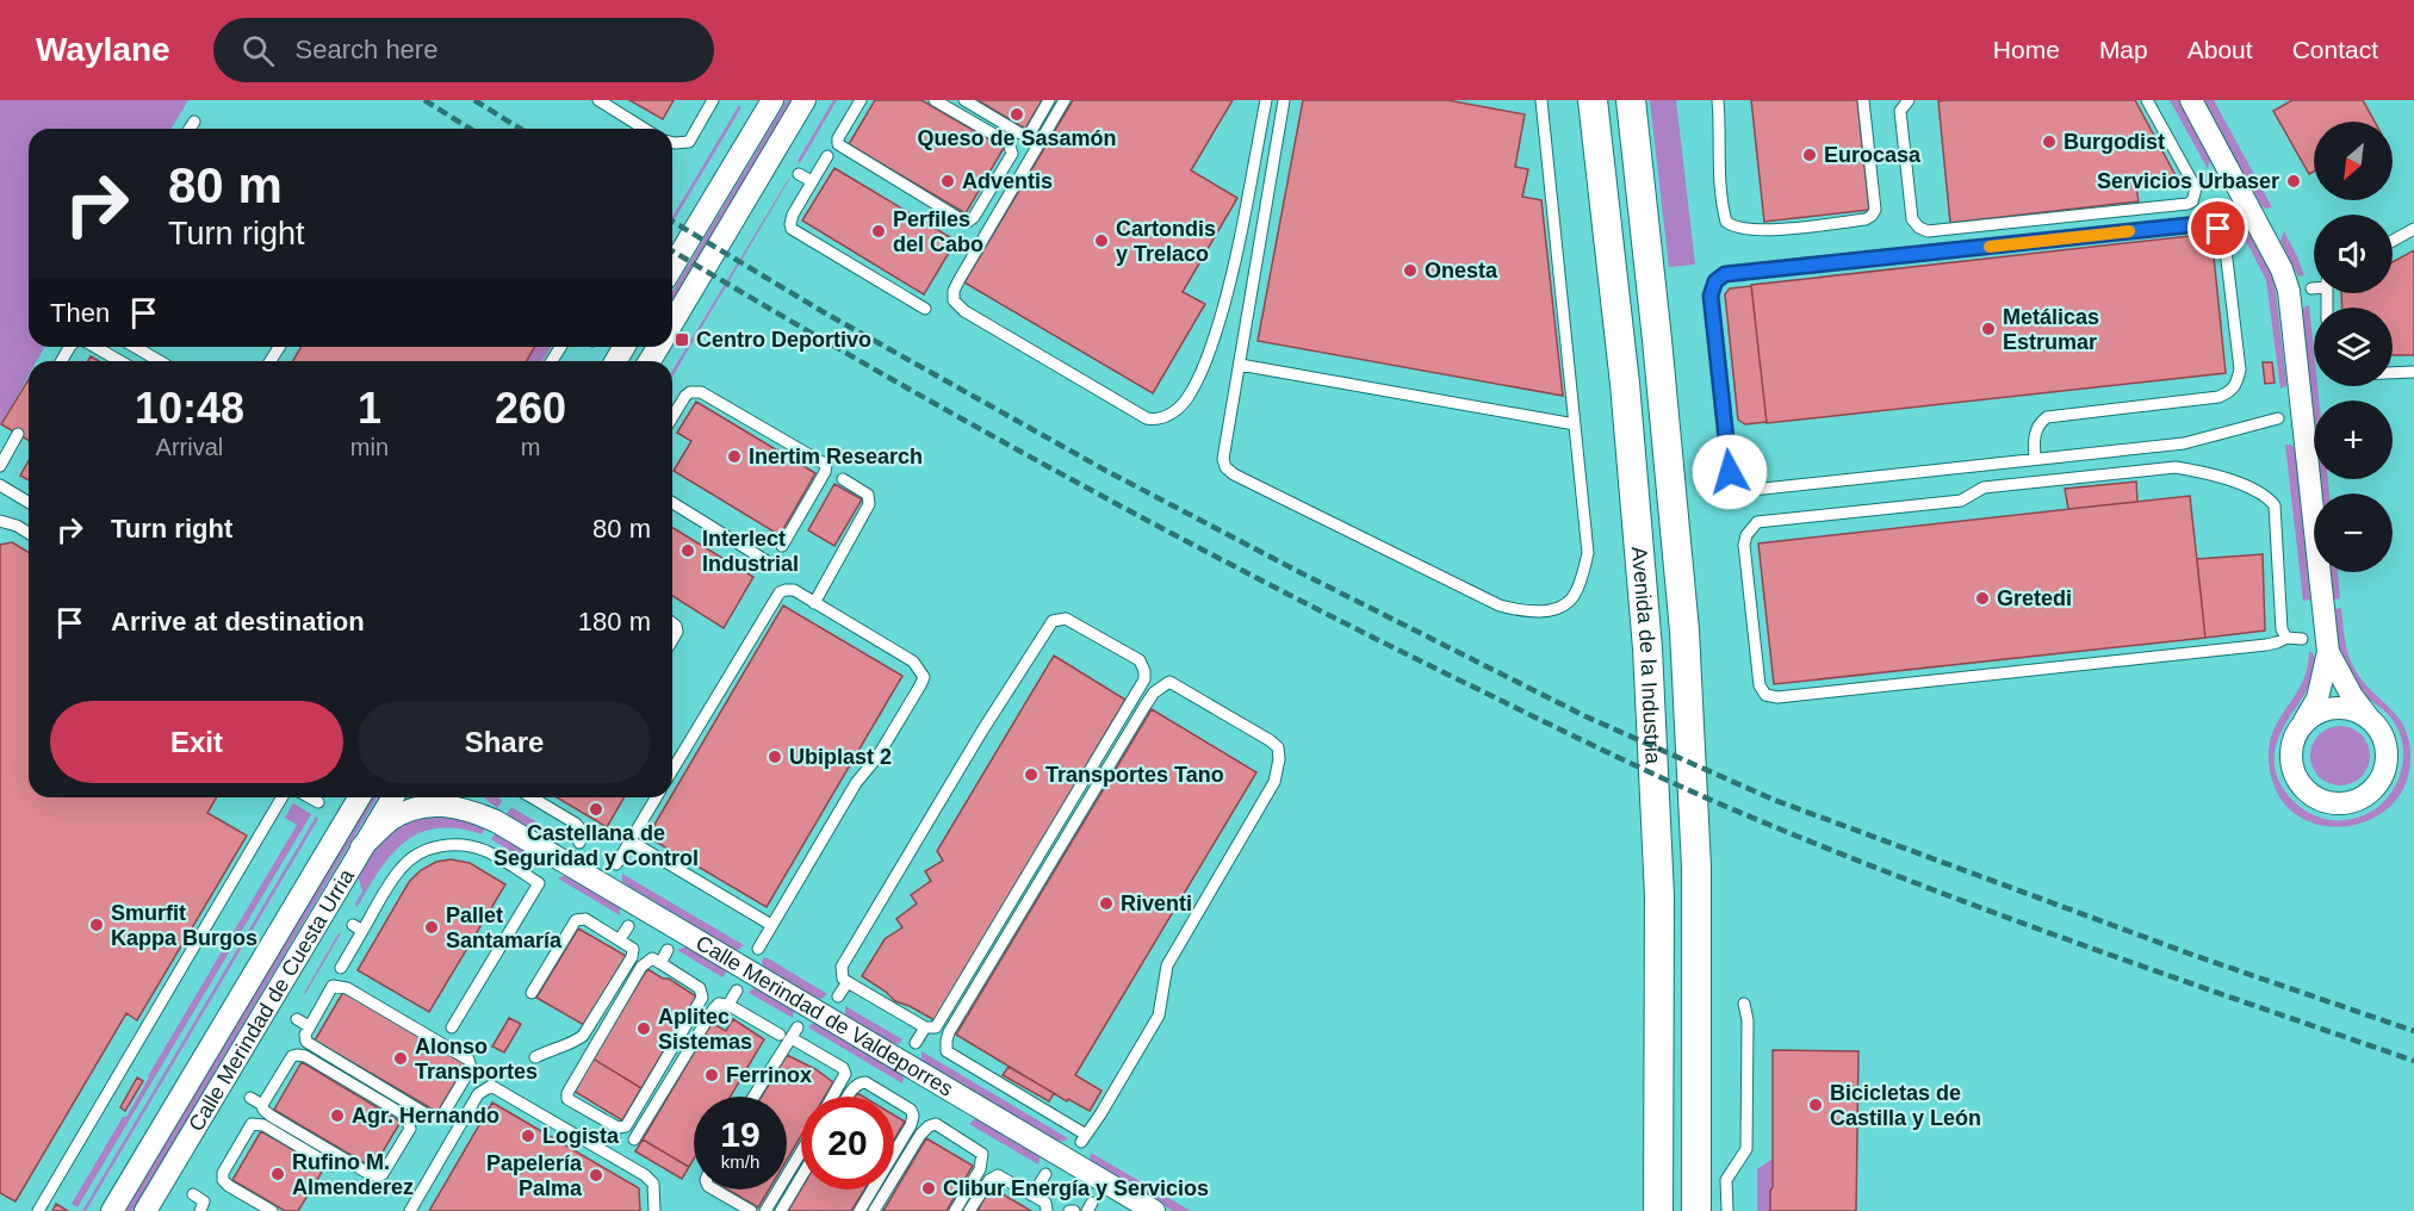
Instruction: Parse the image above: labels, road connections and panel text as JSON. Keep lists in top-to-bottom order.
{
  "streets": {
    "main road": ["Avenida de la Industria"],
    "street": ["Calle Merindad de Cuesta Urria", "Calle Merindad de Valdeporres"]
  },
  "crossings": [
    ["Calle Merindad de Cuesta Urria", "Calle Merindad de Valdeporres"]
  ],
  "places": {
    "other": [
      "Queso de Sasamón",
      "Burgodist",
      "Eurocasa",
      "Adventis",
      "Servicios Urbaser",
      "Perfiles del Cabo",
      "Cartondis y Trelaco",
      "Onesta",
      "Metálicas Estrumar",
      "Inertim Research",
      "Interlect Industrial",
      "Gretedi",
      "Ubiplast 2",
      "Transportes Tano",
      "Castellana de Seguridad y Control",
      "Riventi",
      "Smurfit Kappa Burgos",
      "Pallet Santamaría",
      "Aplitec Sistemas",
      "Alonso Transportes",
      "Ferrinox",
      "Bicicletas de Castilla y León",
      "Agr. Hernando",
      "Logista",
      "Rufino M. Almenderez",
      "Papelería Palma",
      "Clibur Energía y Servicios"
    ],
    "transit": ["Centro Deportivo"]
  },
  "north": "bottom left",
  "page": {
    "header": "Waylane",
    "search": "Search here",
    "nav": [
      "Home",
      "Map",
      "About",
      "Contact"
    ],
    "map_buttons": ["+", "−"],
    "turn": ["80 m", "Turn right"],
    "then": "Then",
    "eta": [
      "10:48",
      "Arrival",
      "1",
      "min",
      "260",
      "m"
    ],
    "list": [
      {
        "name": "Turn right",
        "value": "80 m"
      },
      {
        "name": "Arrive at destination",
        "value": "180 m"
      }
    ],
    "buttons": ["Exit", "Share"],
    "speed": "19 km/h",
    "limit": "20"
  }
}
